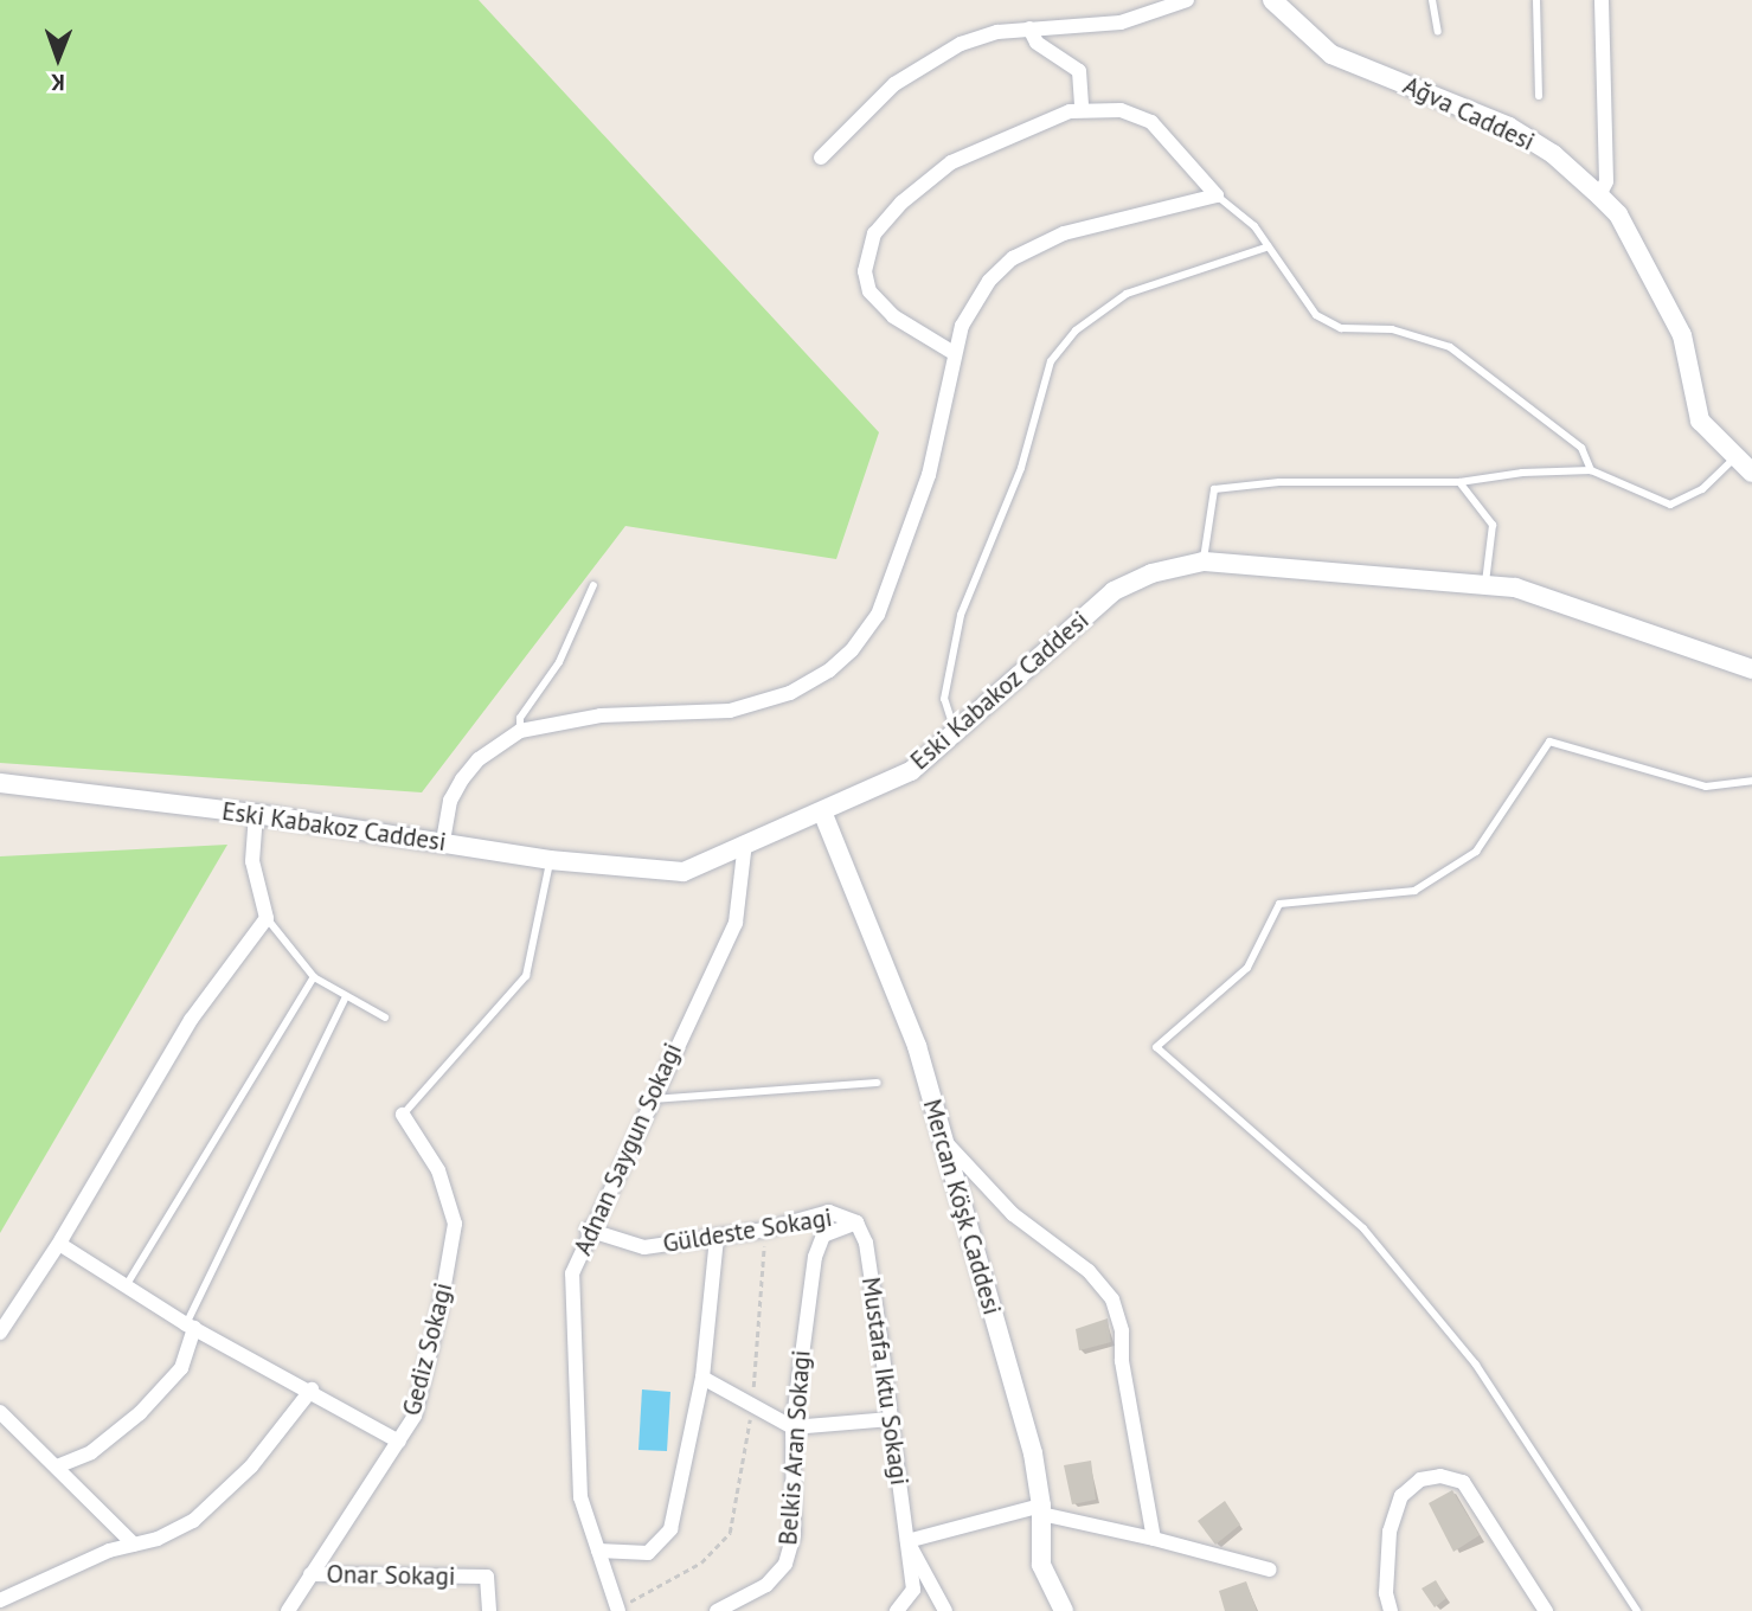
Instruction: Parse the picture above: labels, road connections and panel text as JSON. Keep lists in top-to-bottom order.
{
  "streets": {
    "street": [
      "Ağva Caddesi",
      "Eski Kabakoz Caddesi",
      "Adnan Saygun Sokagi",
      "Mercan Köşk Caddesi",
      "Güldeste Sokagi",
      "Gediz Sokagi",
      "Mustafa Iktu Sokagi",
      "Belkis Aran Sokagi",
      "Onar Sokagi"
    ]
  },
  "crossings": [
    ["Eski Kabakoz Caddesi", "Adnan Saygun Sokagi"],
    ["Eski Kabakoz Caddesi", "Mercan Köşk Caddesi"],
    ["Adnan Saygun Sokagi", "Güldeste Sokagi"],
    ["Güldeste Sokagi", "Mustafa Iktu Sokagi"],
    ["Güldeste Sokagi", "Belkis Aran Sokagi"],
    ["Gediz Sokagi", "Onar Sokagi"],
    ["Mustafa Iktu Sokagi", "Belkis Aran Sokagi"]
  ],
  "north": "bottom"
}
